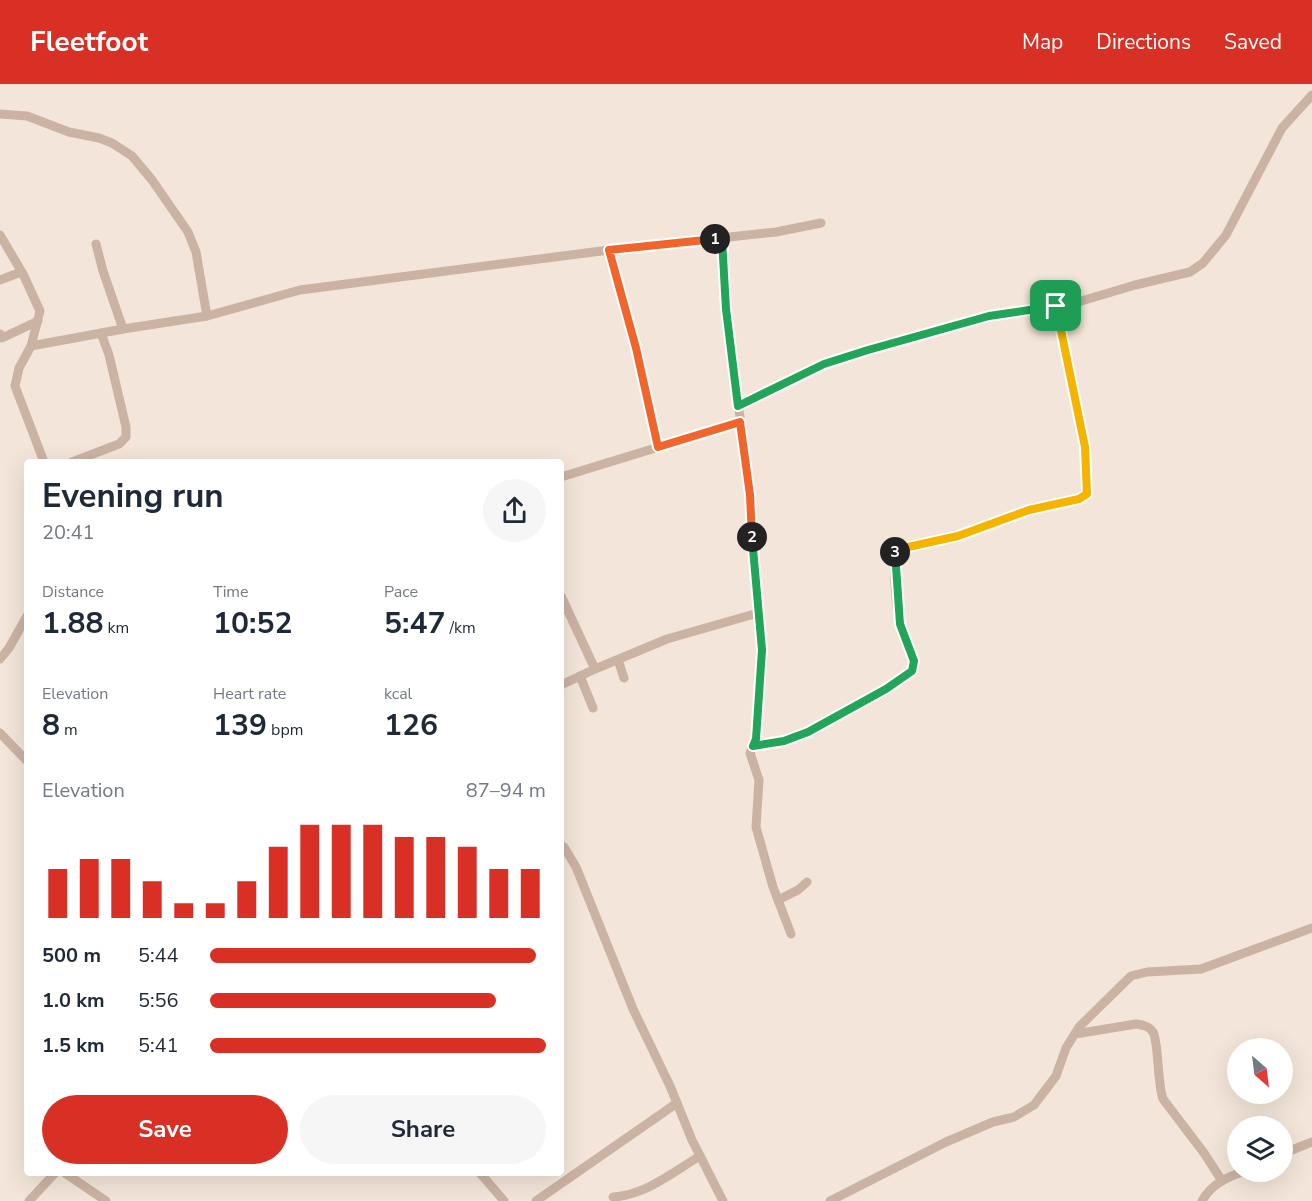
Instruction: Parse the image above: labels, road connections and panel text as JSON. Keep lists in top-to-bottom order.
{
  "north": "bottom right",
  "page": {
    "header": "Fleetfoot",
    "nav": ["Map", "Directions", "Saved"],
    "pins": ["1", "2", "3"],
    "heading": ["Evening run", "20:41"],
    "stats": [
      ["Distance", "1.88 km"],
      ["Time", "10:52"],
      ["Pace", "5:47 /km"],
      ["Elevation", "8 m"],
      ["Heart rate", "139 bpm"],
      ["kcal", "126"]
    ],
    "chart": ["Elevation", "87–94 m"],
    "list": [
      {
        "name": "500 m",
        "note": "5:44"
      },
      {
        "name": "1.0 km",
        "note": "5:56"
      },
      {
        "name": "1.5 km",
        "note": "5:41"
      }
    ],
    "buttons": ["Save", "Share"]
  }
}
